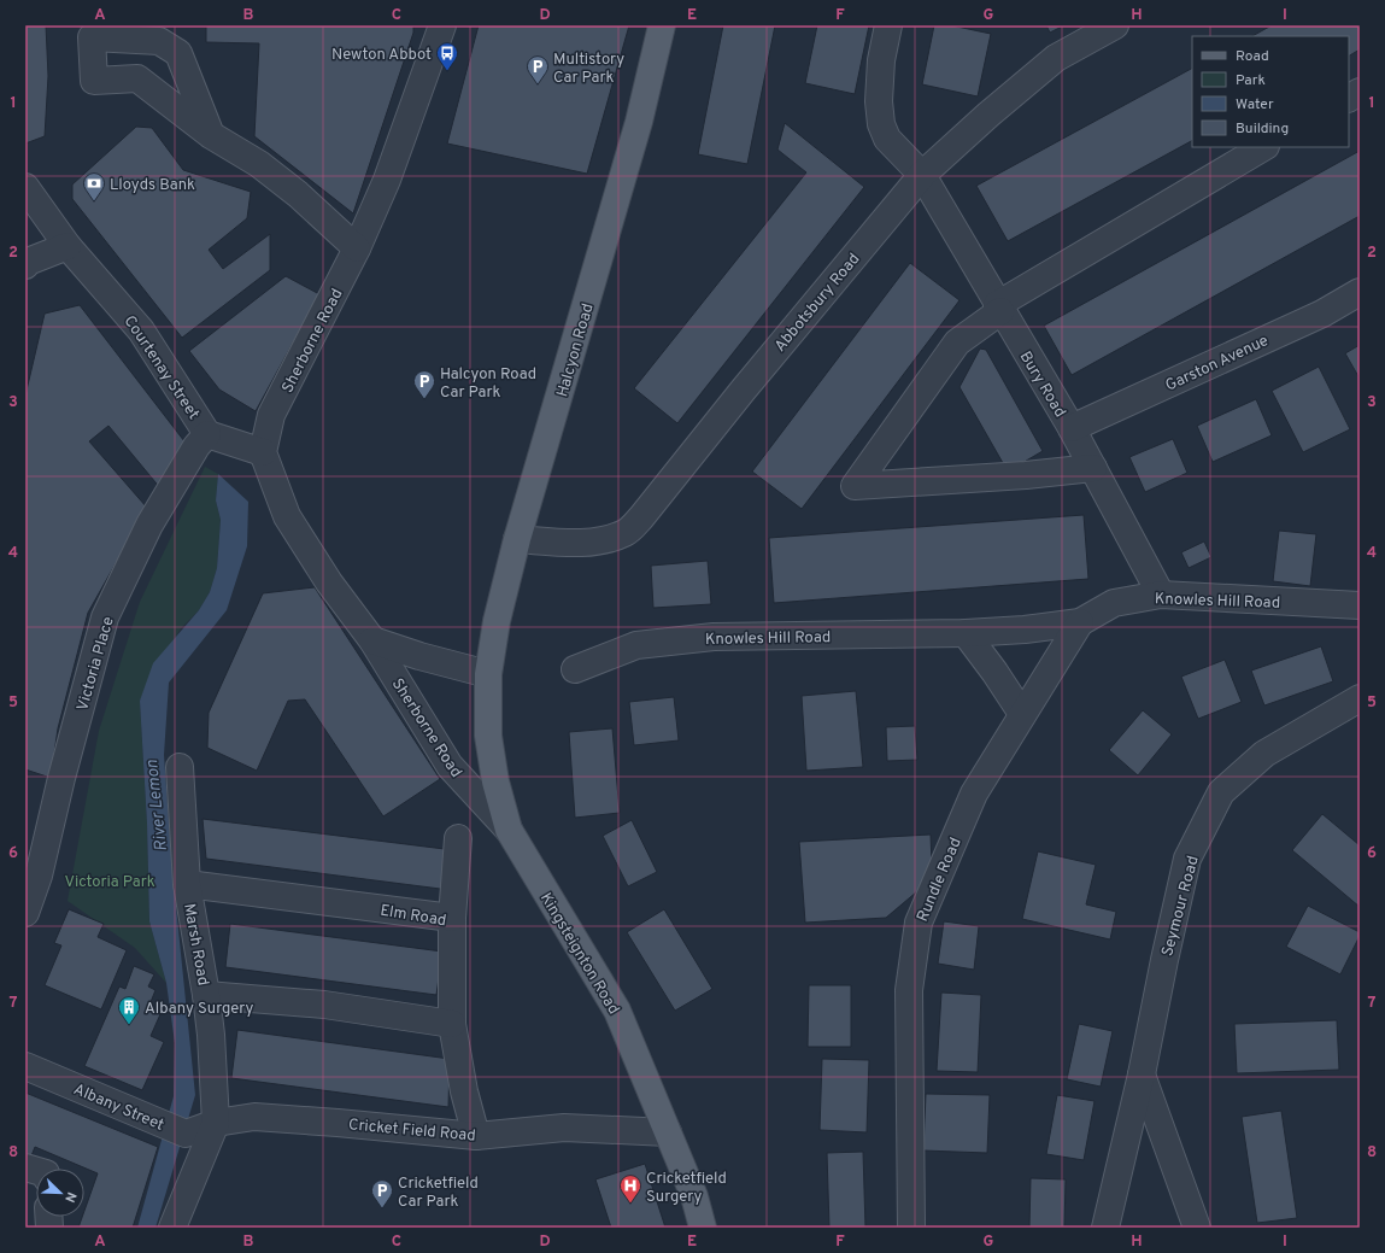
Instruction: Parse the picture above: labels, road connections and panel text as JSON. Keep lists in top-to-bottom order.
{
  "streets": {
    "main road": ["Halcyon Road", "Kingsteignton Road"],
    "street": [
      "Abbotsbury Road",
      "Sherborne Road",
      "Garston Avenue",
      "Courtenay Street",
      "Bury Road",
      "Knowles Hill Road",
      "Victoria Place",
      "Rundle Road",
      "Seymour Road",
      "Elm Road",
      "Marsh Road",
      "Albany Street",
      "Cricket Field Road"
    ]
  },
  "crossings": [
    ["Abbotsbury Road", "Halcyon Road"],
    ["Abbotsbury Road", "Bury Road"],
    ["Sherborne Road", "Halcyon Road"],
    ["Sherborne Road", "Courtenay Street"],
    ["Sherborne Road", "Kingsteignton Road"],
    ["Halcyon Road", "Kingsteignton Road"],
    ["Garston Avenue", "Bury Road"],
    ["Courtenay Street", "Victoria Place"],
    ["Bury Road", "Knowles Hill Road"],
    ["Knowles Hill Road", "Rundle Road"],
    ["Elm Road", "Marsh Road"],
    ["Elm Road", "Cricket Field Road"],
    ["Marsh Road", "Albany Street"],
    ["Marsh Road", "Cricket Field Road"],
    ["Kingsteignton Road", "Cricket Field Road"],
    ["Albany Street", "Cricket Field Road"]
  ],
  "water": ["River Lemon"],
  "parks": ["Victoria Park"],
  "places": {
    "bus stop": ["Newton Abbot"],
    "parking": ["Multistory Car Park", "Halcyon Road Car Park", "Cricketfield Car Park"],
    "bank": ["Lloyds Bank"],
    "building": ["Albany Surgery"],
    "hospital": ["Cricketfield Surgery"]
  },
  "legend": [
    "Road",
    "Park",
    "Water",
    "Building"
  ],
  "north": "bottom right",
  "grid": {
    "columns": [
      "A",
      "B",
      "C",
      "D",
      "E",
      "F",
      "G",
      "H",
      "I"
    ],
    "rows": [
      "1",
      "2",
      "3",
      "4",
      "5",
      "6",
      "7",
      "8"
    ]
  }
}
